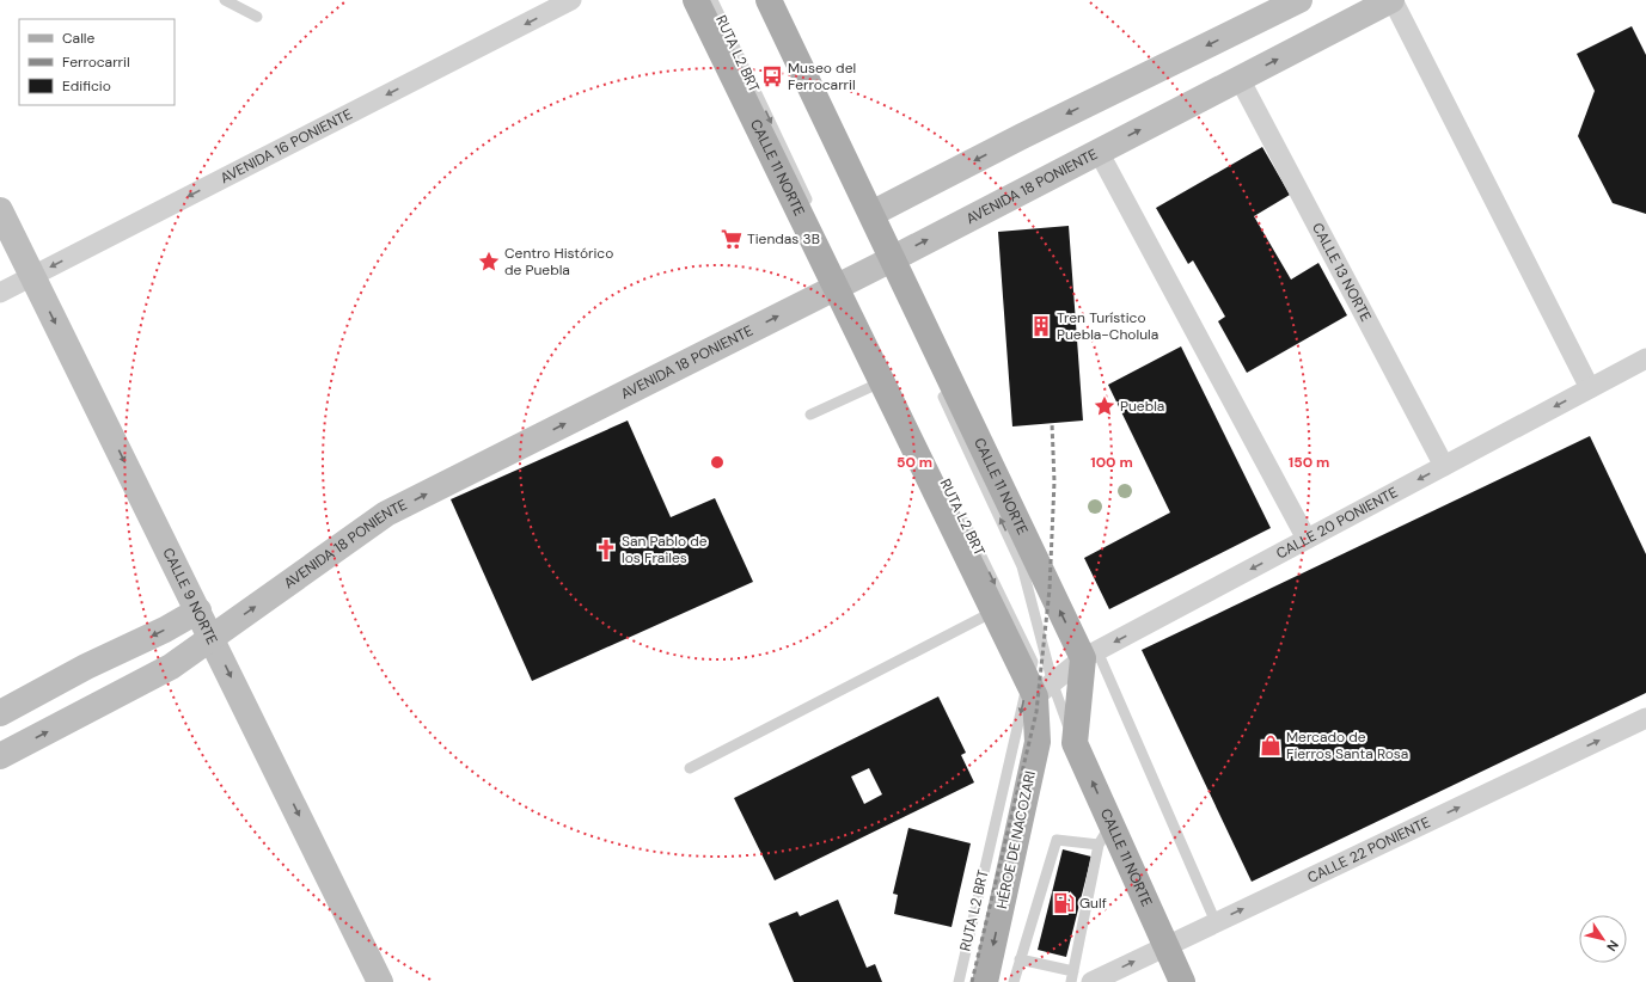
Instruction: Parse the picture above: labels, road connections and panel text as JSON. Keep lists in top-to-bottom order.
{
  "streets": {
    "main road": ["CALLE 11 NORTE", "HÉROE DE NACOZARI"],
    "street": [
      "AVENIDA 16 PONIENTE",
      "AVENIDA 18 PONIENTE",
      "CALLE 13 NORTE",
      "CALLE 20 PONIENTE",
      "CALLE 9 NORTE",
      "CALLE 22 PONIENTE"
    ],
    "lane": ["RUTA L2 BRT"]
  },
  "crossings": [
    ["RUTA L2 BRT", "CALLE 11 NORTE"],
    ["RUTA L2 BRT", "CALLE 20 PONIENTE"],
    ["RUTA L2 BRT", "HÉROE DE NACOZARI"],
    ["AVENIDA 16 PONIENTE", "CALLE 9 NORTE"],
    ["CALLE 11 NORTE", "AVENIDA 18 PONIENTE"],
    ["CALLE 11 NORTE", "CALLE 20 PONIENTE"],
    ["CALLE 11 NORTE", "HÉROE DE NACOZARI"],
    ["CALLE 11 NORTE", "CALLE 22 PONIENTE"],
    ["AVENIDA 18 PONIENTE", "CALLE 13 NORTE"],
    ["AVENIDA 18 PONIENTE", "CALLE 9 NORTE"],
    ["CALLE 13 NORTE", "CALLE 20 PONIENTE"],
    ["CALLE 20 PONIENTE", "HÉROE DE NACOZARI"]
  ],
  "one_way": [
    "AVENIDA 16 PONIENTE",
    "CALLE 20 PONIENTE",
    "CALLE 9 NORTE",
    "HÉROE DE NACOZARI",
    "CALLE 22 PONIENTE"
  ],
  "places": {
    "bus stop": ["Museo del Ferrocarril"],
    "supermarket": ["Tiendas 3B"],
    "place": ["Centro Histórico de Puebla", "Puebla"],
    "building": ["Tren Turístico Puebla-Cholula"],
    "church": ["San Pablo de los Frailes"],
    "shop": ["Mercado de Fierros Santa Rosa"],
    "fuel station": ["Gulf"]
  },
  "legend": ["Calle", "Ferrocarril", "Edificio"],
  "north": "bottom right",
  "rings": ["50 m", "100 m", "150 m"]
}
